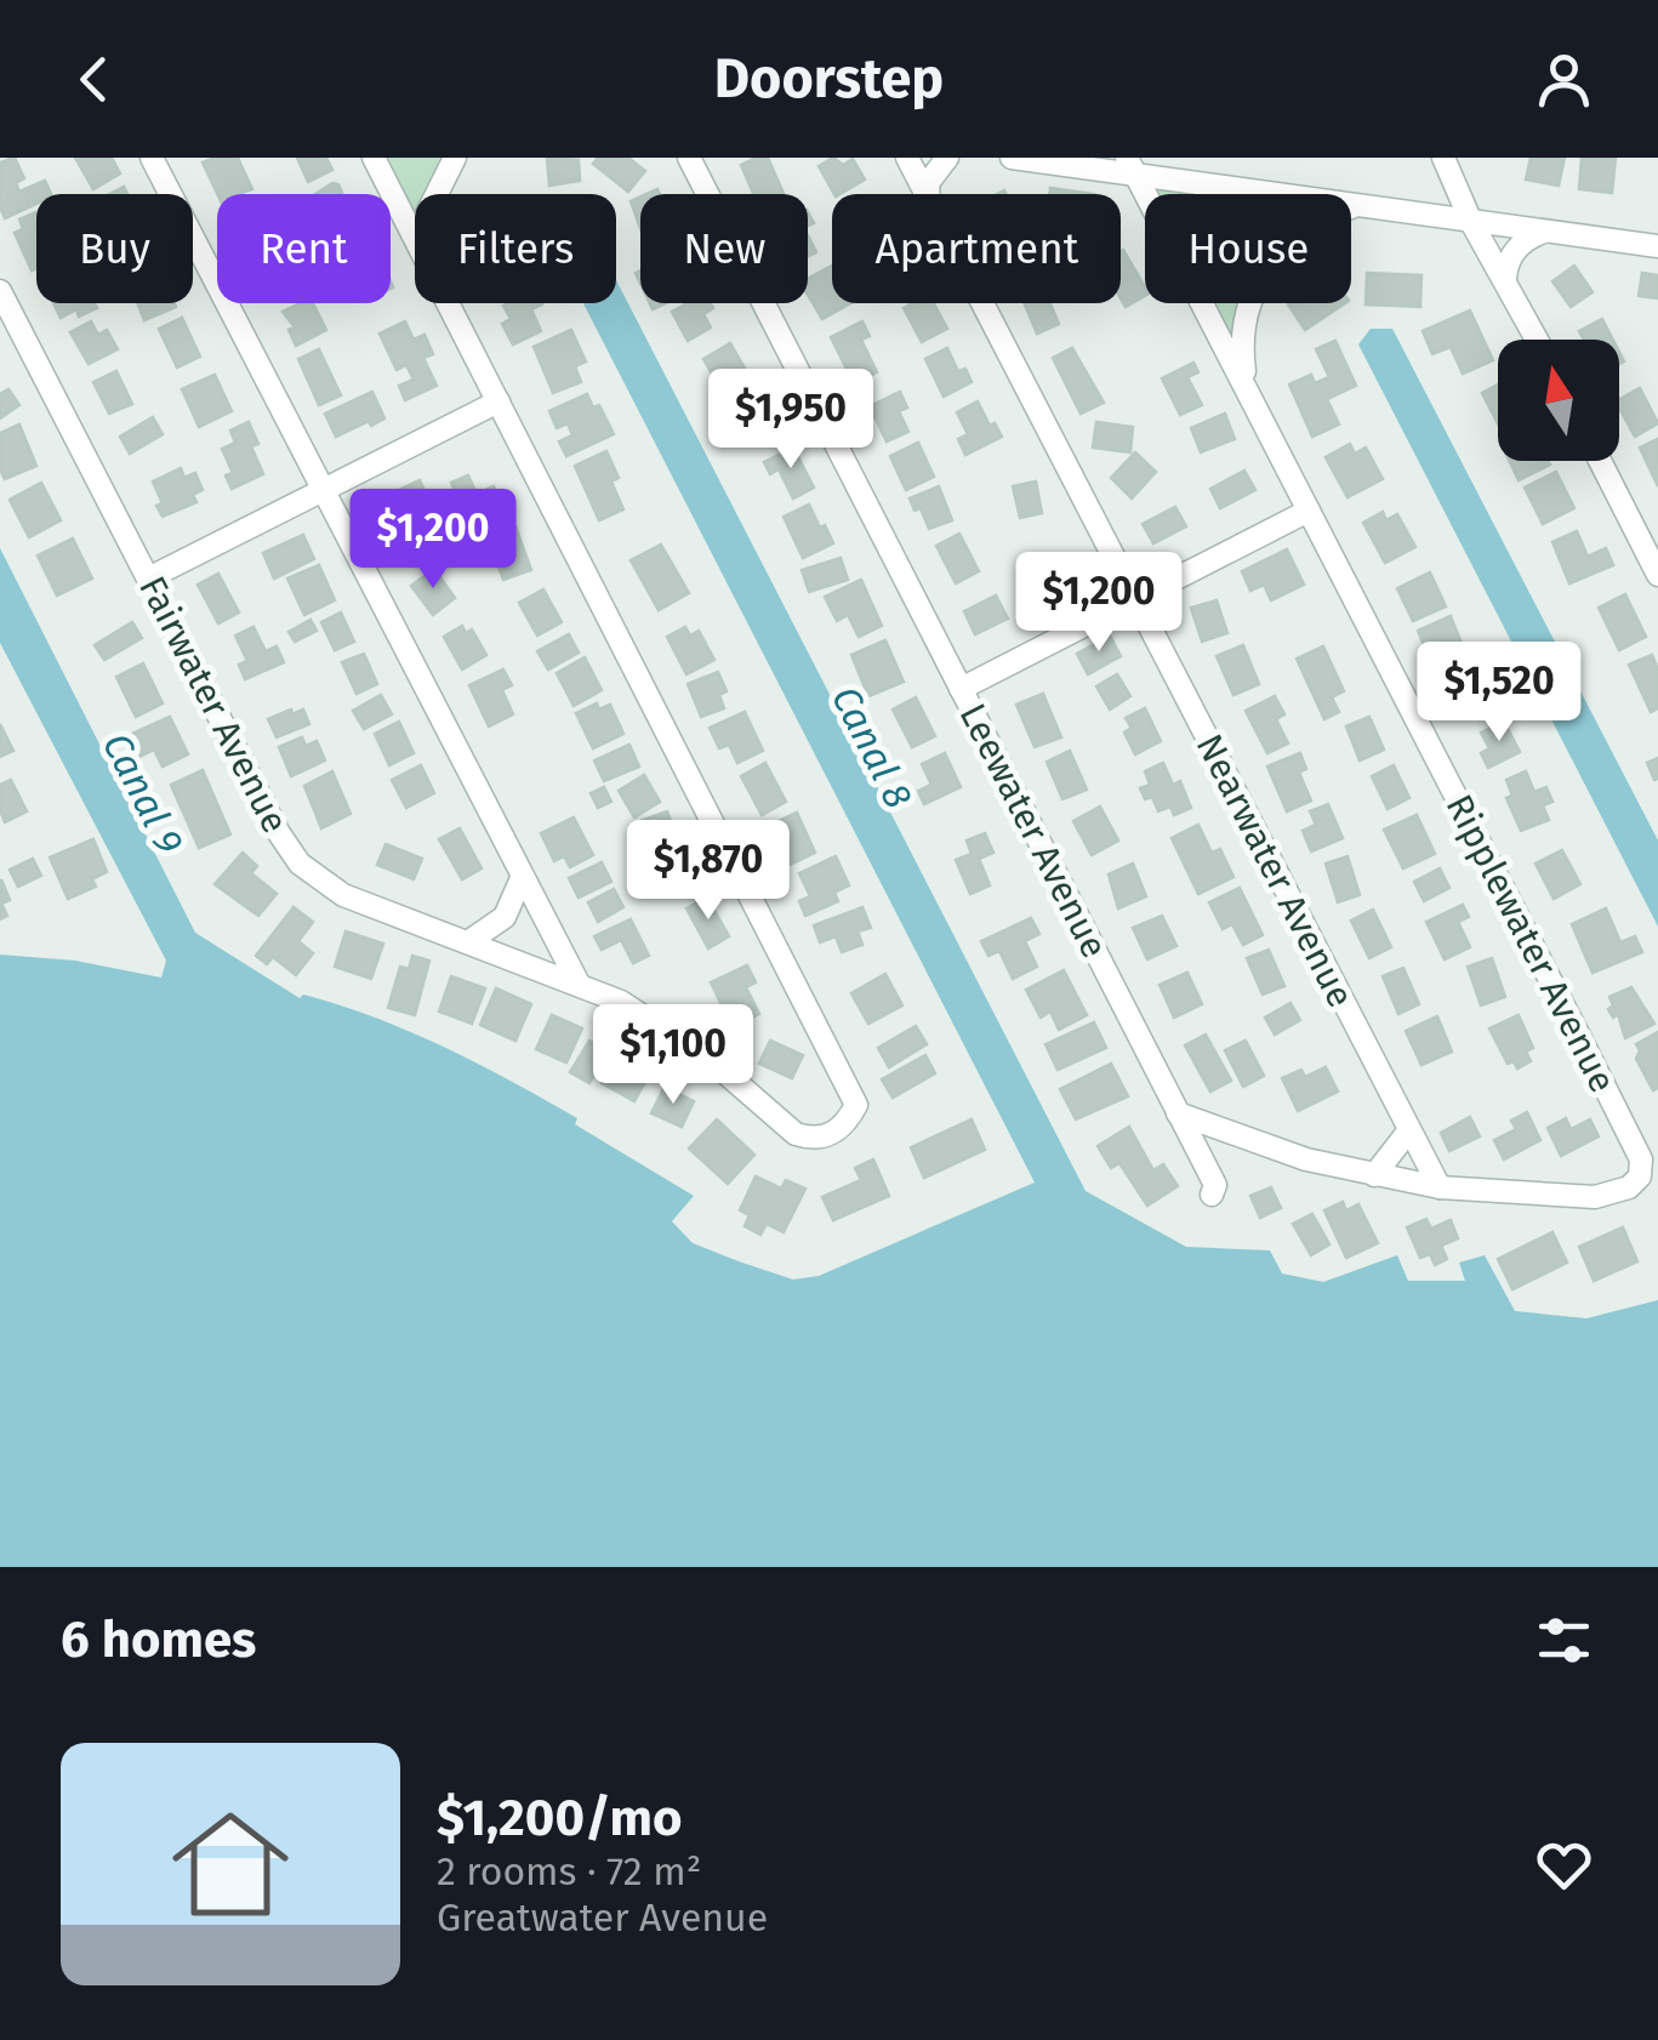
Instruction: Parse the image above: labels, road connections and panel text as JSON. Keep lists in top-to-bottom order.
{
  "streets": {
    "street": [
      "Fairwater Avenue",
      "Leewater Avenue",
      "Nearwater Avenue",
      "Ripplewater Avenue"
    ]
  },
  "crossings": [
    ["Nearwater Avenue", "Ripplewater Avenue"]
  ],
  "water": ["Canal 8", "Canal 9"],
  "north": "top",
  "page": {
    "header": "Doorstep",
    "chip": [
      "Buy",
      "Rent",
      "Filters",
      "New",
      "Apartment",
      "House"
    ],
    "price": [
      "$1,950",
      "$1,200",
      "$1,200",
      "$1,520",
      "$1,870",
      "$1,100"
    ],
    "heading": "6 homes",
    "list": [
      {
        "name": "$1,200/mo",
        "note": "2 rooms · 72 m² · Greatwater Avenue"
      }
    ]
  }
}
